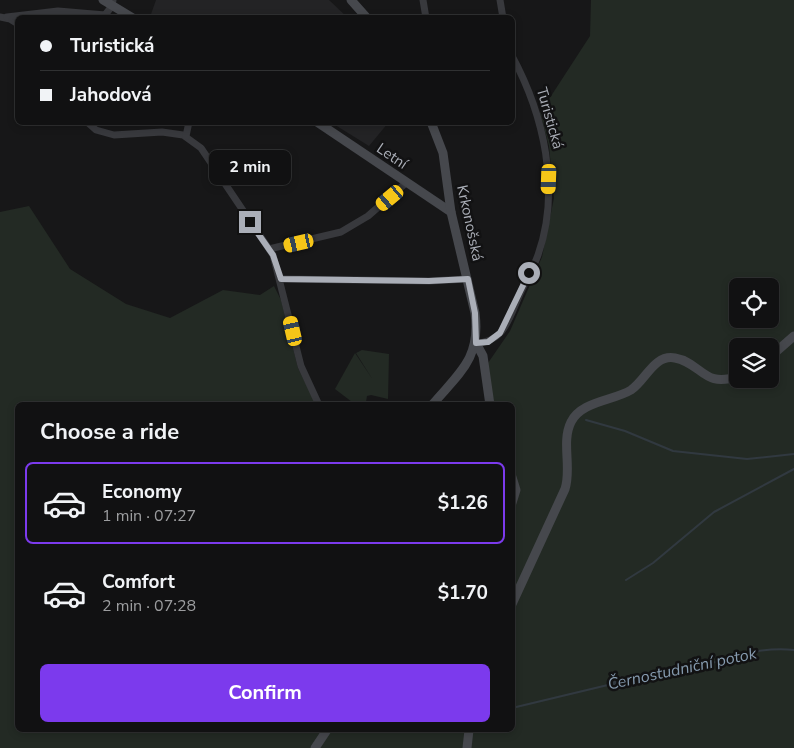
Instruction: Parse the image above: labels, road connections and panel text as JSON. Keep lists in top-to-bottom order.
{
  "streets": {
    "street": ["Turistická", "Letní", "Krkonošská"]
  },
  "crossings": [
    ["Turistická", "Krkonošská"],
    ["Letní", "Krkonošská"]
  ],
  "water": ["Černostudniční potok"],
  "page": {
    "banner": ["Turistická", "Jahodová"],
    "bubble": "2 min",
    "heading": "Choose a ride",
    "list": [
      {
        "name": "Economy",
        "note": "1 min · 07:27",
        "value": "$1.26"
      },
      {
        "name": "Comfort",
        "note": "2 min · 07:28",
        "value": "$1.70"
      }
    ],
    "buttons": "Confirm"
  }
}
